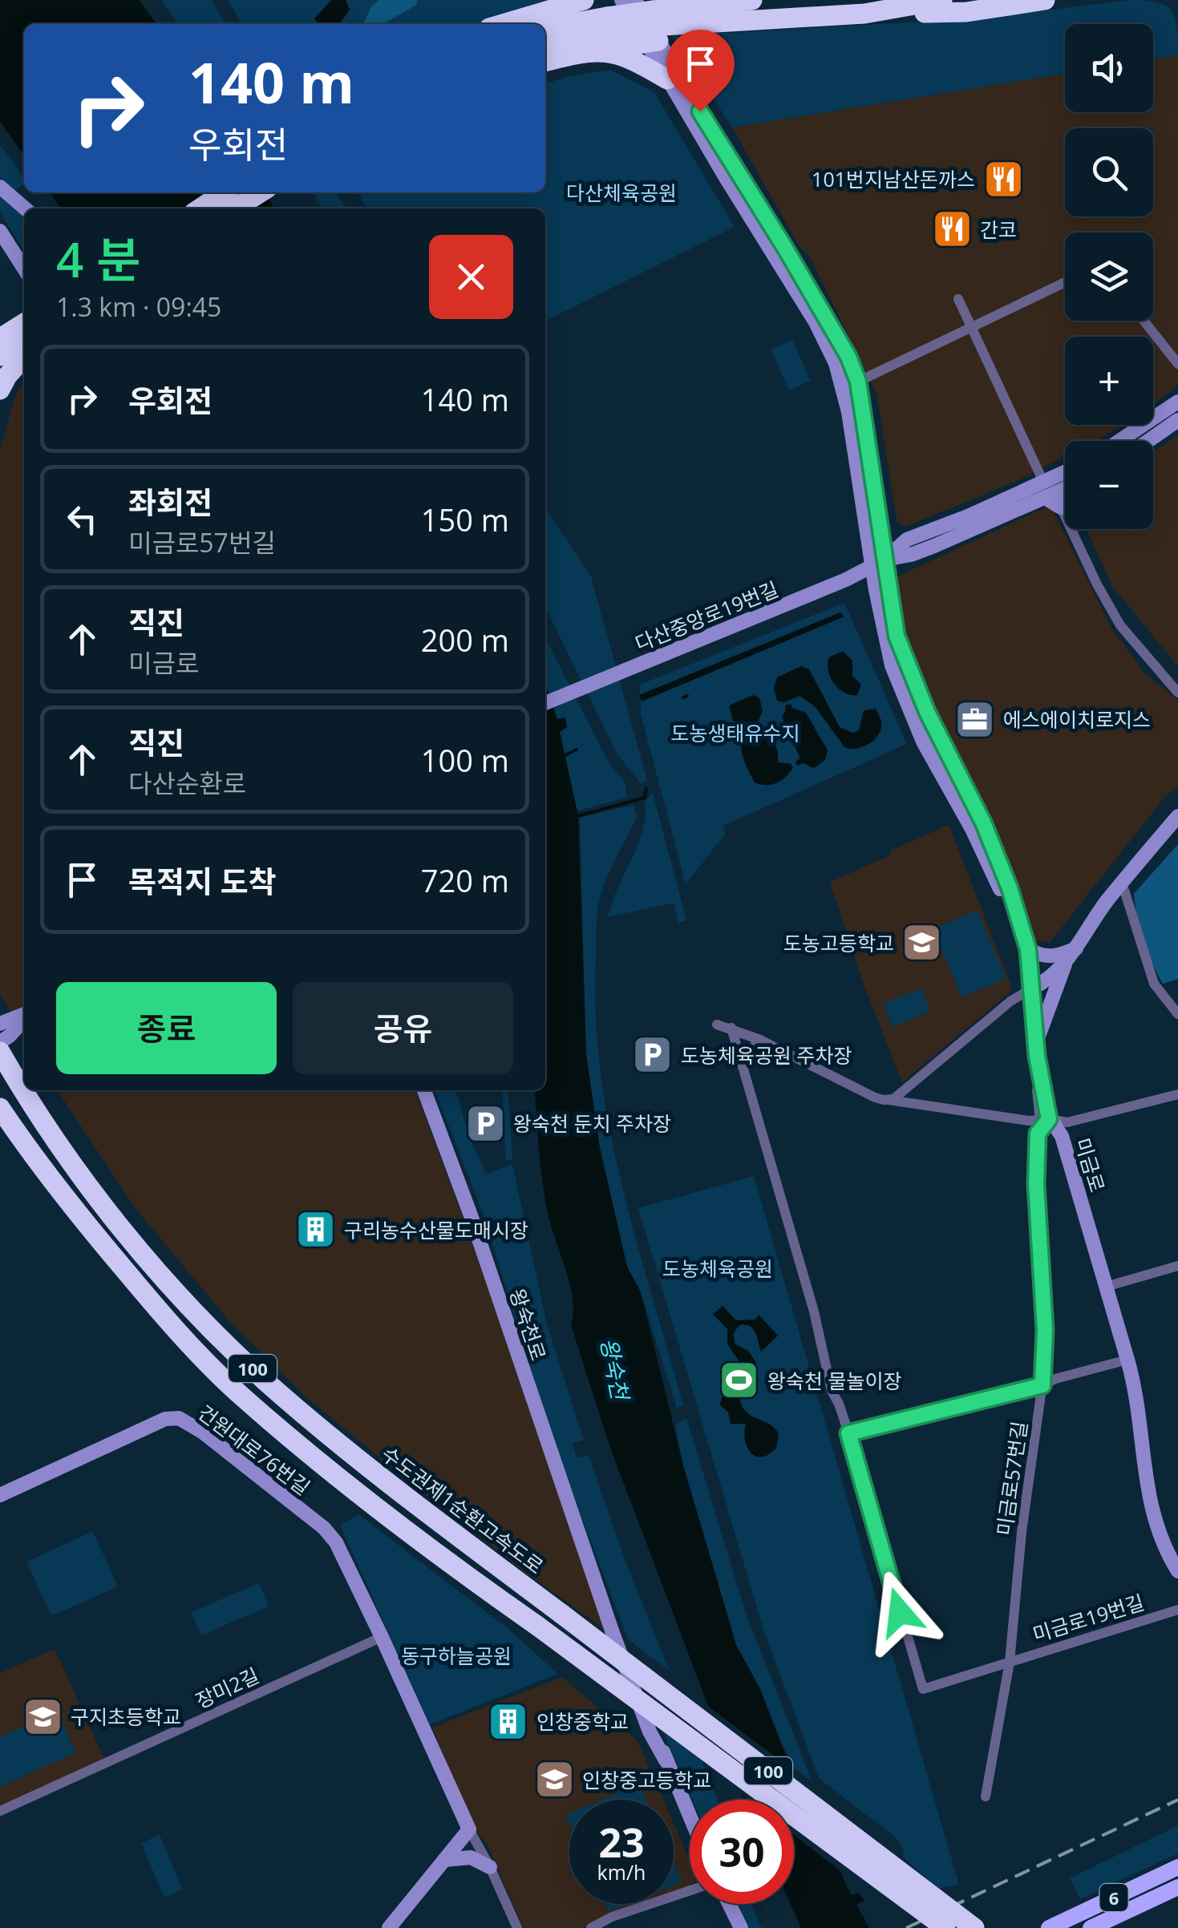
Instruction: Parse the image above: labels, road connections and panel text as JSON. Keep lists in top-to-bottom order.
{
  "streets": {
    "highway": ["100", "수도권제1순환고속도로"],
    "main road": ["6"],
    "street": [
      "다산중앙로19번길",
      "미금로",
      "왕숙천로",
      "건원대로76번길",
      "미금로57번길",
      "미금로19번길",
      "장미2길"
    ]
  },
  "crossings": [
    ["미금로", "미금로57번길"],
    ["건원대로76번길", "장미2길"],
    ["미금로57번길", "미금로19번길"]
  ],
  "water": ["왕숙천"],
  "parks": [
    "다산체육공원",
    "도농생태유수지",
    "도농체육공원",
    "동구하늘공원"
  ],
  "places": {
    "restaurant": ["101번지남산돈까스", "간코"],
    "office": ["에스에이치로지스"],
    "school or university": ["도농고등학교", "구지초등학교", "인창중고등학교"],
    "parking": ["도농체육공원 주차장", "왕숙천 둔치 주차장"],
    "building": ["구리농수산물도매시장", "인창중학교"],
    "sports": ["왕숙천 물놀이장"]
  },
  "page": {
    "map_buttons": ["+", "−"],
    "turn": ["140 m", "우회전"],
    "heading": ["4 분", "1.3 km · 09:45"],
    "list": [
      {
        "name": "우회전",
        "value": "140 m"
      },
      {
        "name": "좌회전",
        "note": "미금로57번길",
        "value": "150 m"
      },
      {
        "name": "직진",
        "note": "미금로",
        "value": "200 m"
      },
      {
        "name": "직진",
        "note": "다산순환로",
        "value": "100 m"
      },
      {
        "name": "목적지 도착",
        "value": "720 m"
      }
    ],
    "buttons": ["종료", "공유"],
    "speed": "23 km/h",
    "limit": "30"
  }
}
